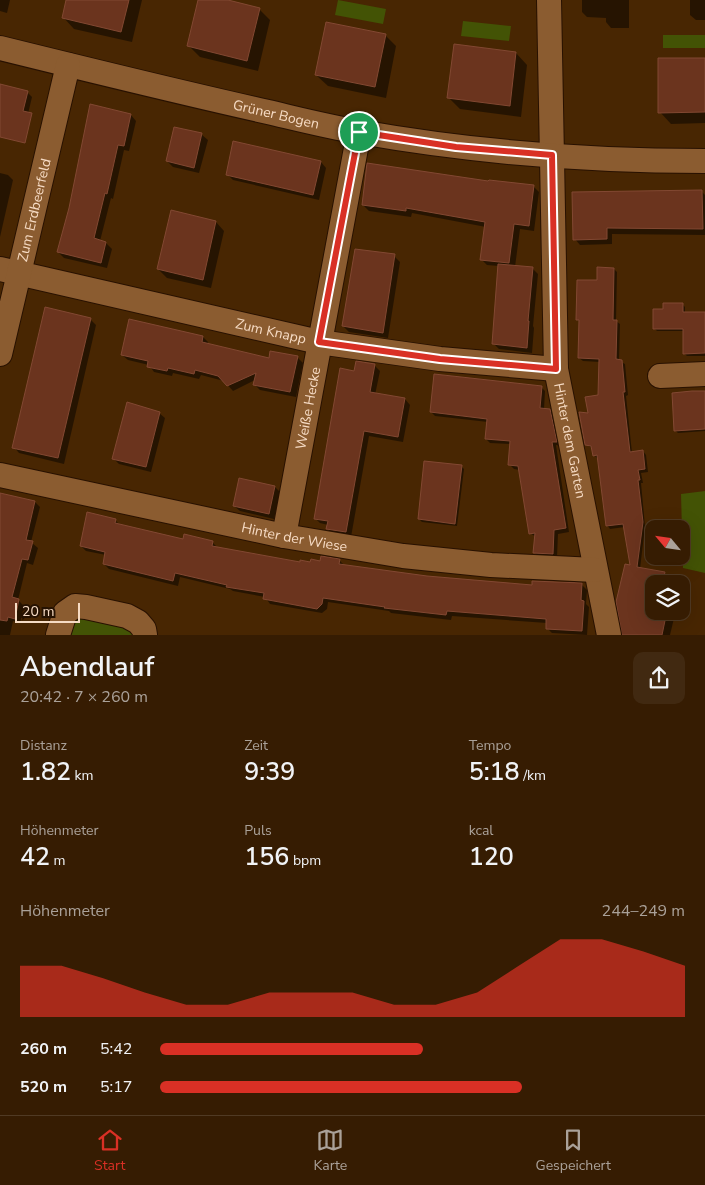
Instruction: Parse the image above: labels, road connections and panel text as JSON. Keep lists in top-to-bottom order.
{
  "streets": {
    "street": [
      "Grüner Bogen",
      "Zum Erdbeerfeld",
      "Zum Knapp",
      "Weiße Hecke",
      "Hinter dem Garten",
      "Hinter der Wiese"
    ]
  },
  "crossings": [
    ["Grüner Bogen", "Zum Erdbeerfeld"],
    ["Grüner Bogen", "Weiße Hecke"],
    ["Grüner Bogen", "Hinter dem Garten"],
    ["Zum Erdbeerfeld", "Zum Knapp"],
    ["Zum Knapp", "Weiße Hecke"],
    ["Zum Knapp", "Hinter dem Garten"],
    ["Weiße Hecke", "Hinter der Wiese"],
    ["Hinter dem Garten", "Hinter der Wiese"]
  ],
  "scale_bar": "20 m",
  "north": "top left",
  "page": {
    "scale": "20 m",
    "heading": ["Abendlauf", "20:42 · 7 × 260 m"],
    "stats": [
      ["Distanz", "1.82 km"],
      ["Zeit", "9:39"],
      ["Tempo", "5:18 /km"],
      ["Höhenmeter", "42 m"],
      ["Puls", "156 bpm"],
      ["kcal", "120"]
    ],
    "chart": ["Höhenmeter", "244–249 m"],
    "list": [
      {
        "name": "260 m",
        "note": "5:42"
      },
      {
        "name": "520 m",
        "note": "5:17"
      }
    ],
    "tabs": ["Start", "Karte", "Gespeichert"]
  }
}
